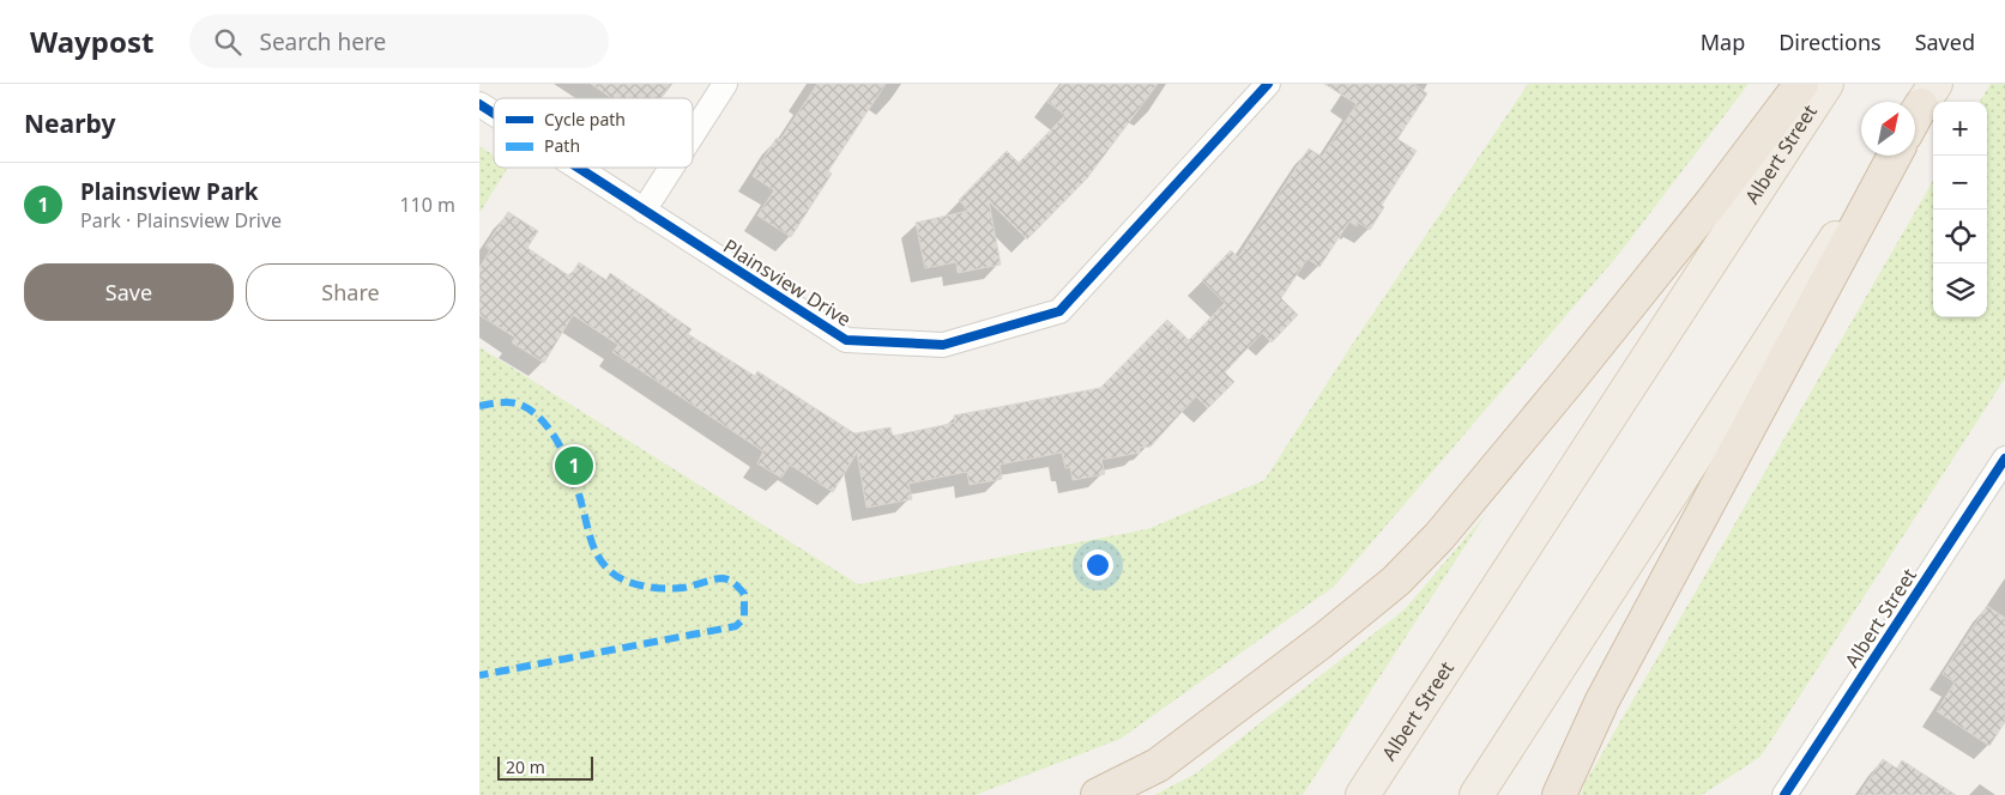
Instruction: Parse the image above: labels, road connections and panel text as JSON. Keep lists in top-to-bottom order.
{
  "streets": {
    "main road": ["Albert Street"],
    "street": ["Plainsview Drive"]
  },
  "legend": ["Cycle path", "Path"],
  "scale_bar": "20 m",
  "north": "top right",
  "page": {
    "header": "Waypost",
    "search": "Search here",
    "nav": ["Map", "Directions", "Saved"],
    "heading": "Nearby",
    "map_buttons": ["+", "−"],
    "list": [
      {
        "mark": "1",
        "name": "Plainsview Park",
        "note": "Park · Plainsview Drive",
        "value": "110 m"
      }
    ],
    "buttons": ["Save", "Share"],
    "pins": "1",
    "scale": "20 m"
  }
}
